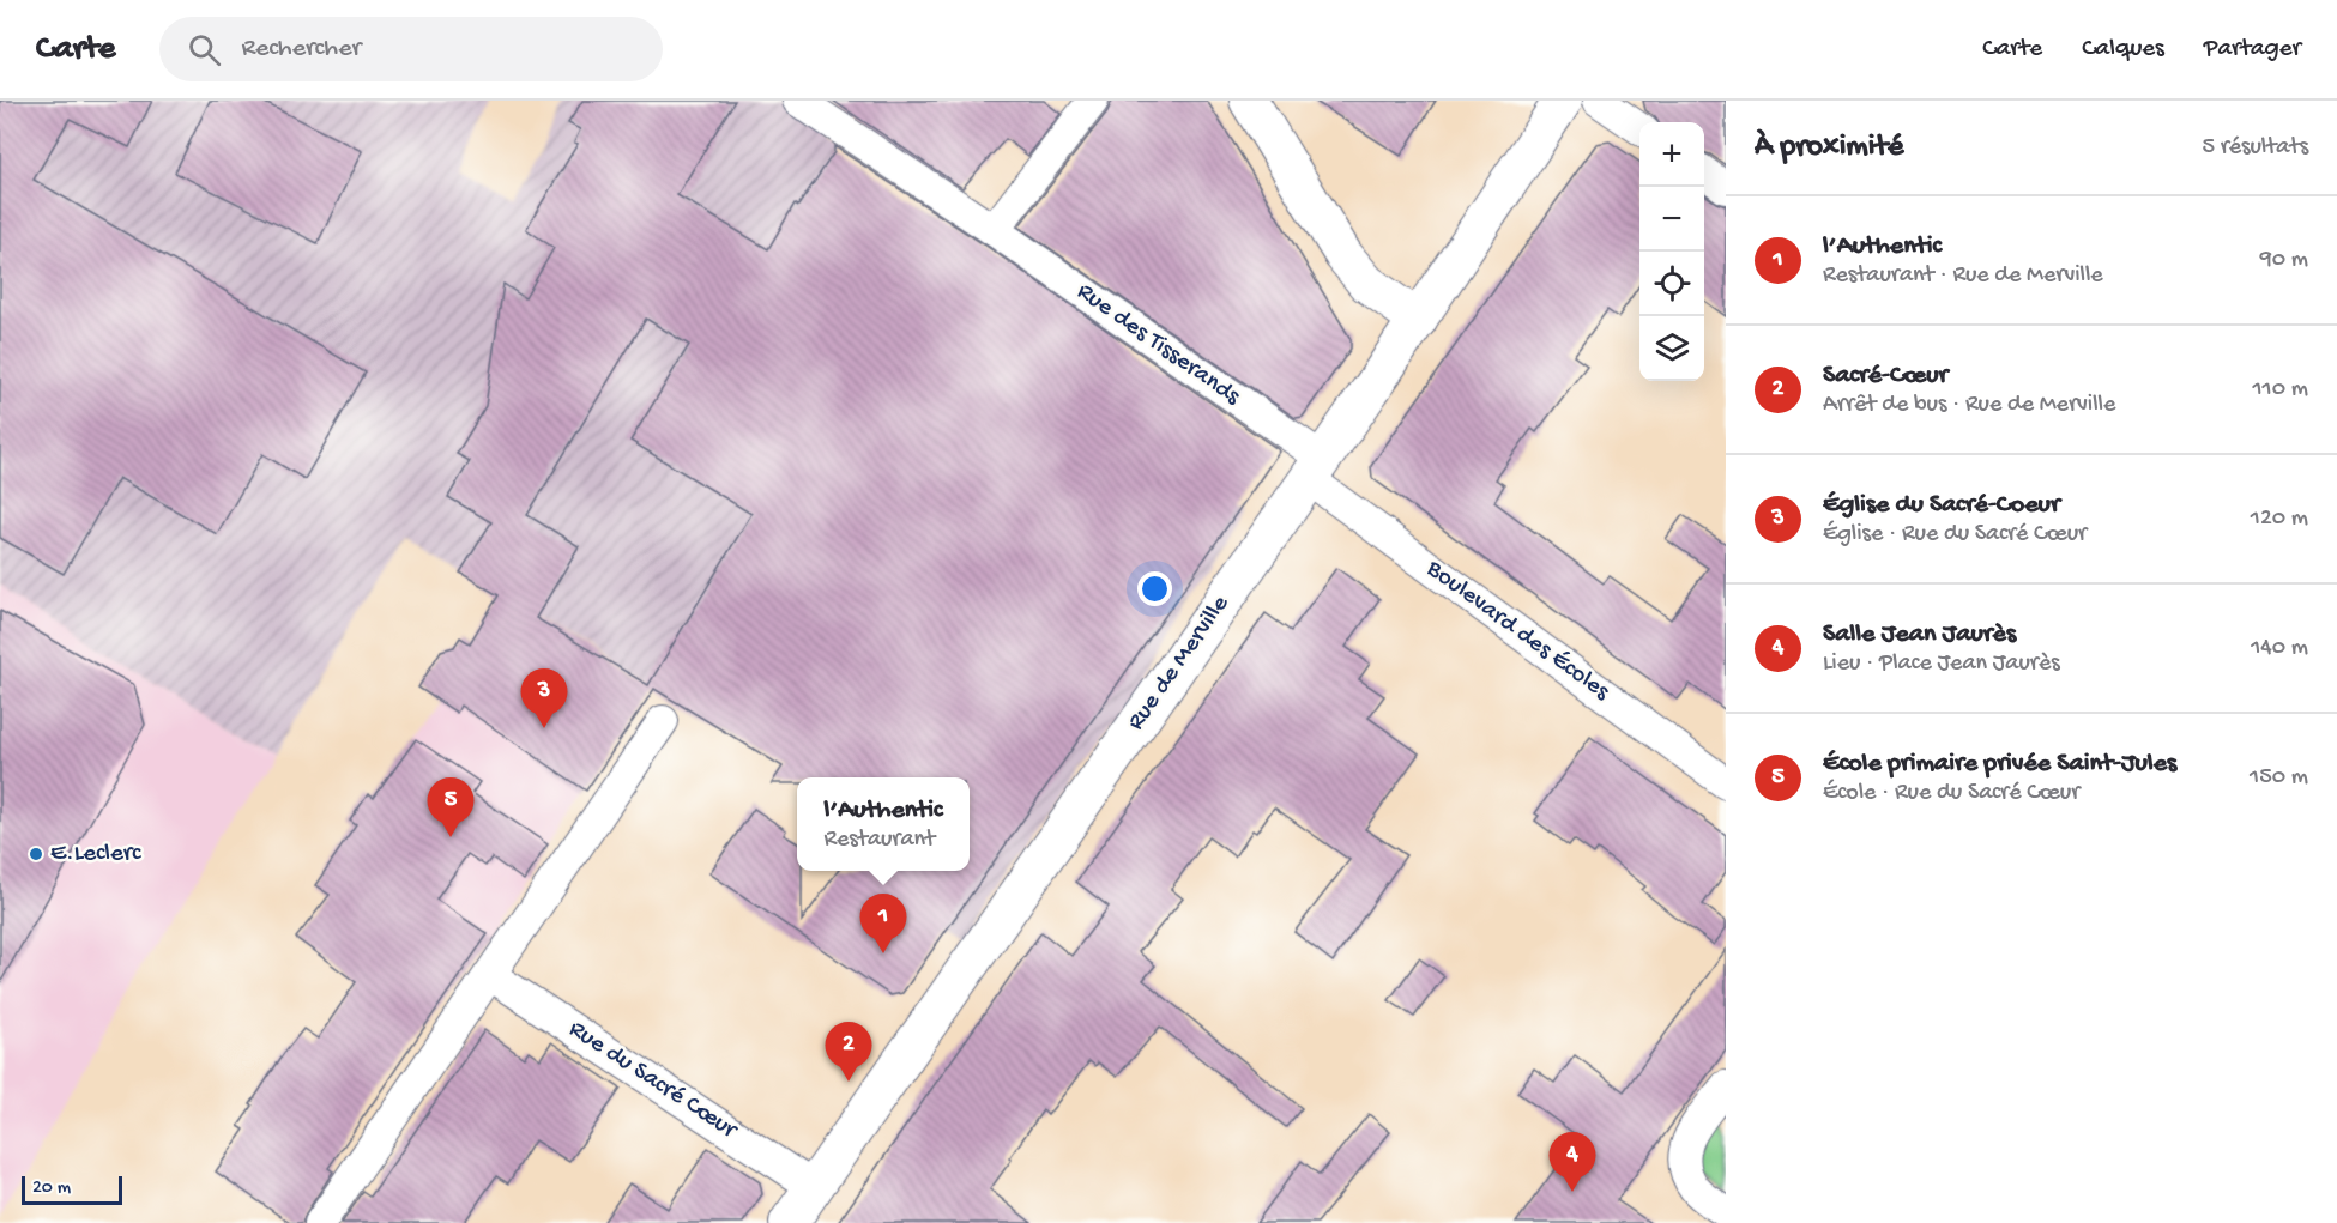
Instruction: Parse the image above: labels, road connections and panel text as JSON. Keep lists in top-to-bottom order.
{
  "streets": {
    "street": [
      "Rue des Tisserands",
      "Boulevard des Écoles",
      "Rue de Merville",
      "Rue du Sacré Cœur"
    ]
  },
  "crossings": [
    ["Rue des Tisserands", "Boulevard des Écoles"],
    ["Rue des Tisserands", "Rue de Merville"],
    ["Boulevard des Écoles", "Rue de Merville"],
    ["Rue de Merville", "Rue du Sacré Cœur"]
  ],
  "places": ["E.Leclerc"],
  "scale_bar": "20 m",
  "page": {
    "header": "Carte",
    "search": "Rechercher",
    "nav": ["Carte", "Calques", "Partager"],
    "heading": ["À proximité", "5 résultats"],
    "map_buttons": ["+", "−"],
    "list": [
      {
        "mark": "1",
        "name": "l’Authentic",
        "note": "Restaurant · Rue de Merville",
        "value": "90 m"
      },
      {
        "mark": "2",
        "name": "Sacré-Cœur",
        "note": "Arrêt de bus · Rue de Merville",
        "value": "110 m"
      },
      {
        "mark": "3",
        "name": "Église du Sacré-Coeur",
        "note": "Église · Rue du Sacré Cœur",
        "value": "120 m"
      },
      {
        "mark": "4",
        "name": "Salle Jean Jaurès",
        "note": "Lieu · Place Jean Jaurès",
        "value": "140 m"
      },
      {
        "mark": "5",
        "name": "École primaire privée Saint-Jules",
        "note": "École · Rue du Sacré Cœur",
        "value": "150 m"
      }
    ],
    "pins": [
      "3",
      "5",
      "1",
      "2",
      "4"
    ],
    "popup": ["l’Authentic", "Restaurant"],
    "scale": "20 m"
  }
}
